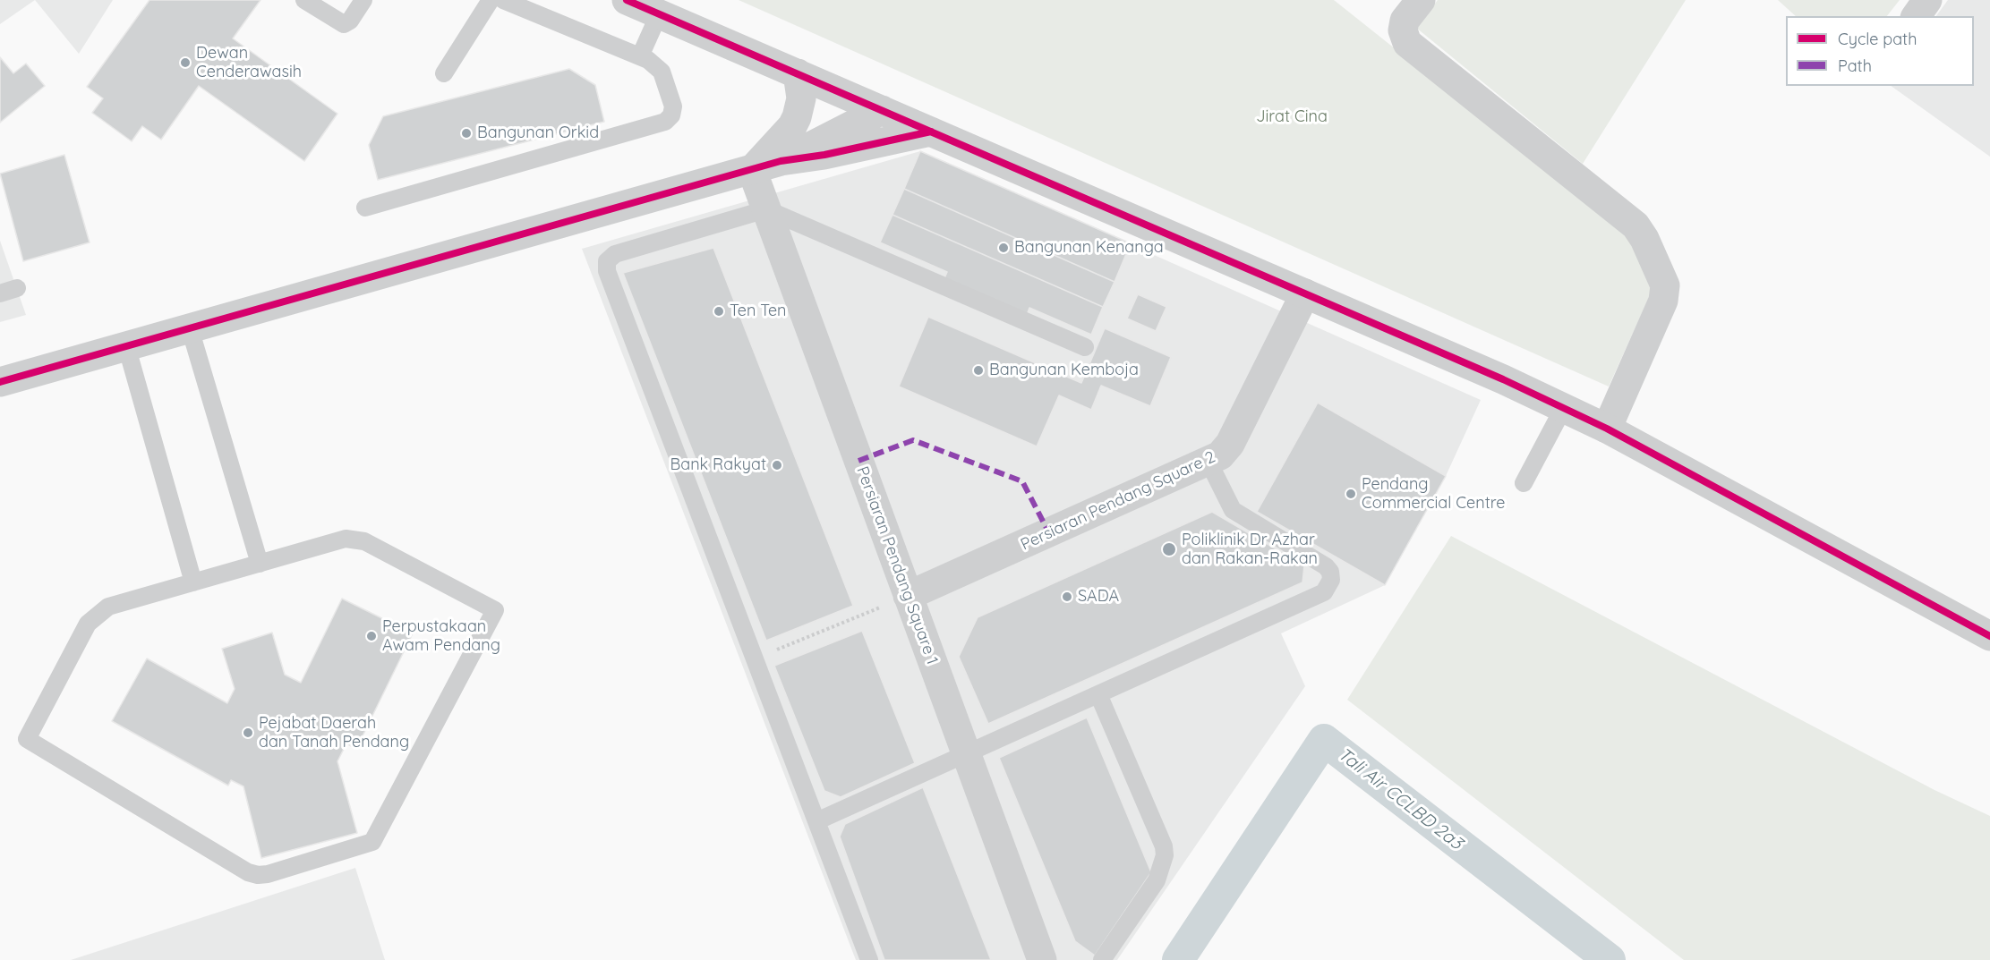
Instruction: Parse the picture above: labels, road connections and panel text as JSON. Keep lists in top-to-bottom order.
{
  "streets": {
    "street": ["Persiaran Pendang Square 2", "Persiaran Pendang Square 1"]
  },
  "crossings": [
    ["Persiaran Pendang Square 2", "Persiaran Pendang Square 1"]
  ],
  "water": ["Tali Air CCLBD 2a3"],
  "parks": ["Jirat Cina"],
  "places": [
    "Dewan Cenderawasih",
    "Bangunan Orkid",
    "Bangunan Kenanga",
    "Ten Ten",
    "Bangunan Kemboja",
    "Bank Rakyat",
    "Pendang Commercial Centre",
    "Poliklinik Dr Azhar dan Rakan-Rakan",
    "SADA",
    "Perpustakaan Awam Pendang",
    "Pejabat Daerah dan Tanah Pendang"
  ],
  "legend": ["Cycle path", "Path"]
}
